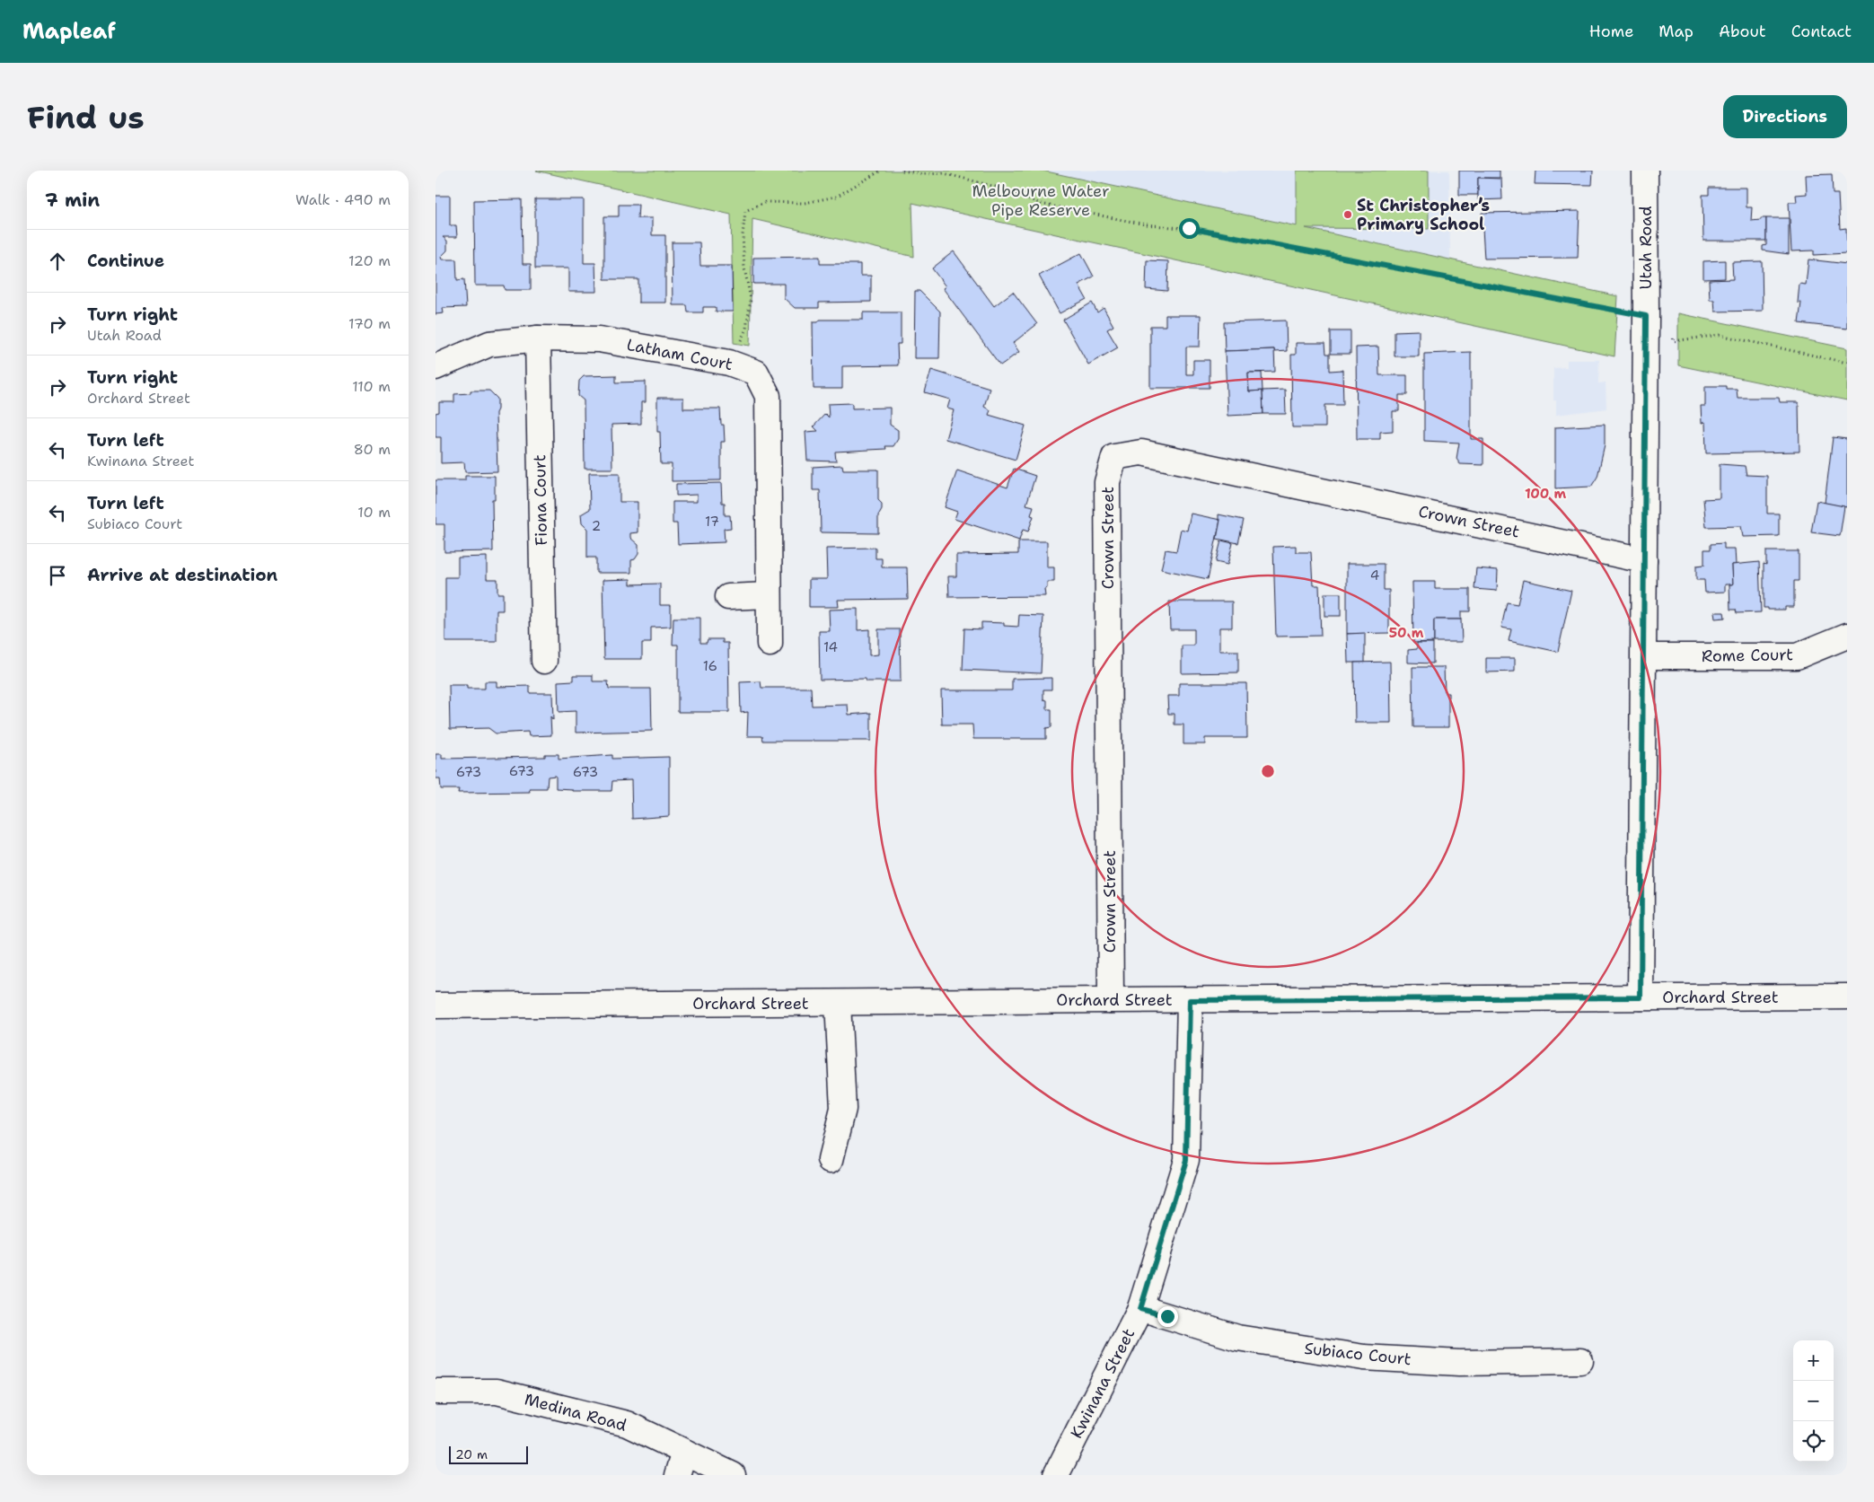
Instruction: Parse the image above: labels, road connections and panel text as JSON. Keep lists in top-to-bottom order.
{
  "streets": {
    "street": [
      "Utah Road",
      "Latham Court",
      "Fiona Court",
      "Crown Street",
      "Rome Court",
      "Orchard Street",
      "Subiaco Court",
      "Kwinana Street",
      "Medina Road"
    ]
  },
  "crossings": [
    ["Utah Road", "Crown Street"],
    ["Utah Road", "Rome Court"],
    ["Utah Road", "Orchard Street"],
    ["Latham Court", "Fiona Court"],
    ["Crown Street", "Orchard Street"],
    ["Orchard Street", "Kwinana Street"],
    ["Subiaco Court", "Kwinana Street"]
  ],
  "parks": ["Melbourne Water Pipe Reserve"],
  "places": ["St Christopher’s Primary School"],
  "house_numbers": [
    "17",
    "2",
    "4",
    "14",
    "16",
    "673",
    "673",
    "673"
  ],
  "scale_bar": "20 m",
  "page": {
    "header": "Mapleaf",
    "nav": [
      "Home",
      "Map",
      "About",
      "Contact"
    ],
    "buttons": "Directions",
    "title": "Find us",
    "heading": ["7 min", "Walk · 490 m"],
    "list": [
      ["Continue", "120 m"],
      ["Turn right", "Utah Road", "170 m"],
      ["Turn right", "Orchard Street", "110 m"],
      ["Turn left", "Kwinana Street", "80 m"],
      ["Turn left", "Subiaco Court", "10 m"],
      "Arrive at destination"
    ],
    "map_buttons": ["+", "−"],
    "scale": "20 m"
  },
  "rings": ["100 m", "50 m"]
}
